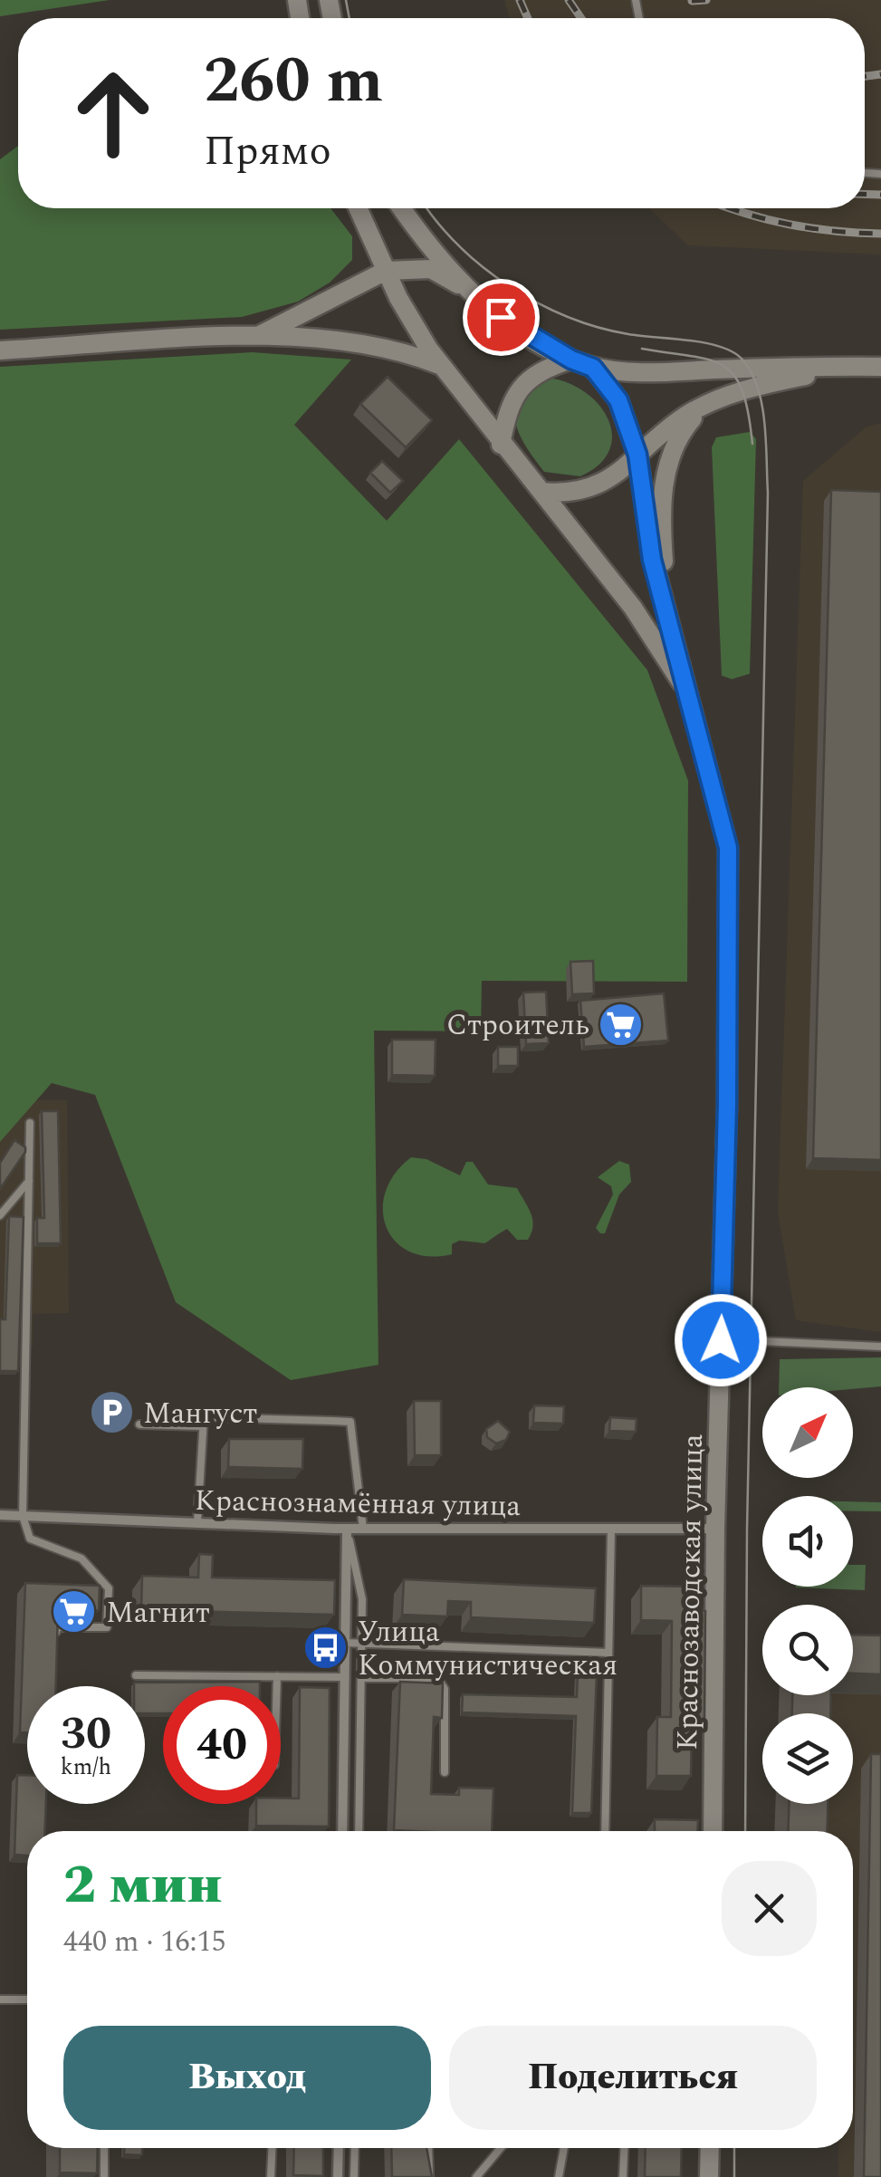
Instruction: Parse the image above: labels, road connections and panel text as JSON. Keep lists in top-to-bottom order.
{
  "streets": {
    "main road": ["Краснозаводская улица"],
    "street": ["Краснознамённая улица"]
  },
  "crossings": [
    ["Краснознамённая улица", "Краснозаводская улица"]
  ],
  "places": {
    "supermarket": ["Строитель", "Магнит"],
    "parking": ["Мангуст"],
    "bus stop": ["Улица Коммунистическая"]
  },
  "north": "top right",
  "page": {
    "turn": ["260 m", "Прямо"],
    "speed": "30 km/h",
    "limit": "40",
    "heading": ["2 мин", "440 m · 16:15"],
    "buttons": ["Выход", "Поделиться"]
  }
}
